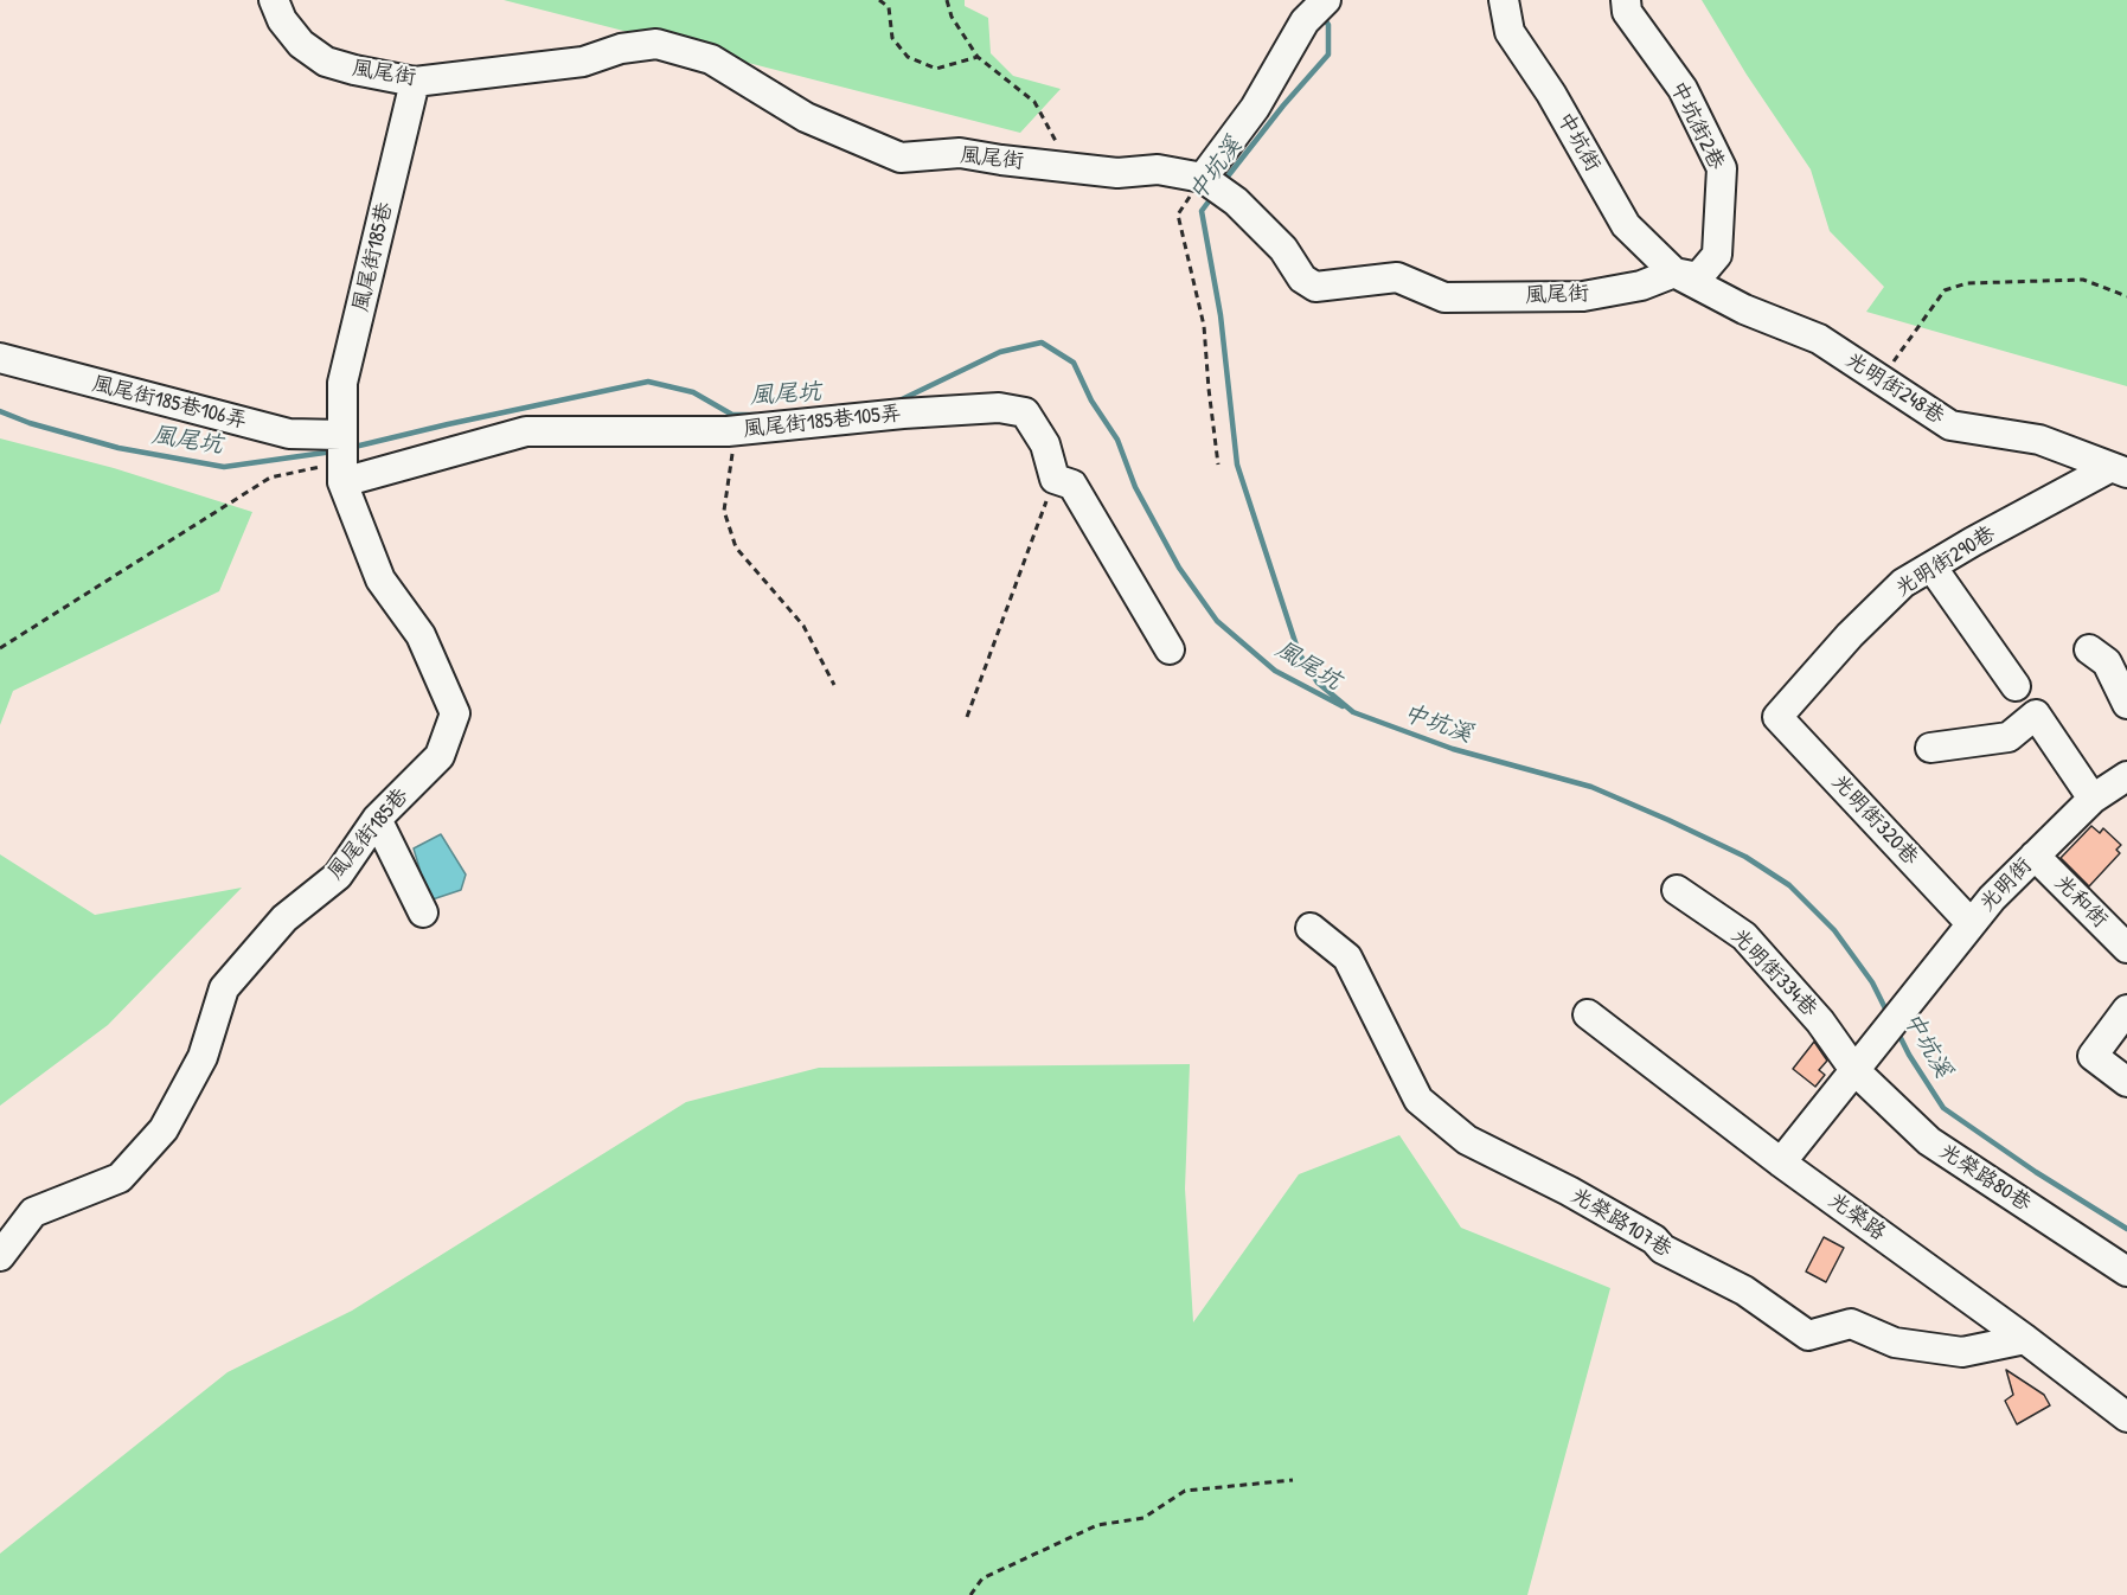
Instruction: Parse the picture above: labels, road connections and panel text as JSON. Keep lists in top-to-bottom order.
{
  "streets": {
    "street": [
      "風尾街",
      "中坑街2巷",
      "中坑街",
      "風尾街185巷",
      "光明街248巷",
      "風尾街185巷106弄",
      "風尾街185巷105弄",
      "光明街290巷",
      "光明街320巷",
      "光明街",
      "光和街",
      "光明街334巷",
      "光榮路80巷",
      "光榮路",
      "光榮路107巷"
    ]
  },
  "crossings": [
    ["風尾街", "中坑街2巷"],
    ["風尾街", "中坑街"],
    ["風尾街", "風尾街185巷"],
    ["風尾街", "光明街248巷"],
    ["中坑街2巷", "中坑街"],
    ["中坑街2巷", "光明街248巷"],
    ["中坑街", "光明街248巷"],
    ["風尾街185巷", "風尾街185巷106弄"],
    ["風尾街185巷", "風尾街185巷105弄"],
    ["光明街248巷", "光明街290巷"],
    ["光明街290巷", "光明街320巷"],
    ["光明街320巷", "光明街"],
    ["光明街", "光和街"],
    ["光明街", "光明街334巷"],
    ["光明街", "光榮路80巷"],
    ["光明街", "光榮路"],
    ["光明街334巷", "光榮路80巷"],
    ["光榮路", "光榮路107巷"]
  ],
  "water": ["中坑溪", "風尾坑"]
}
